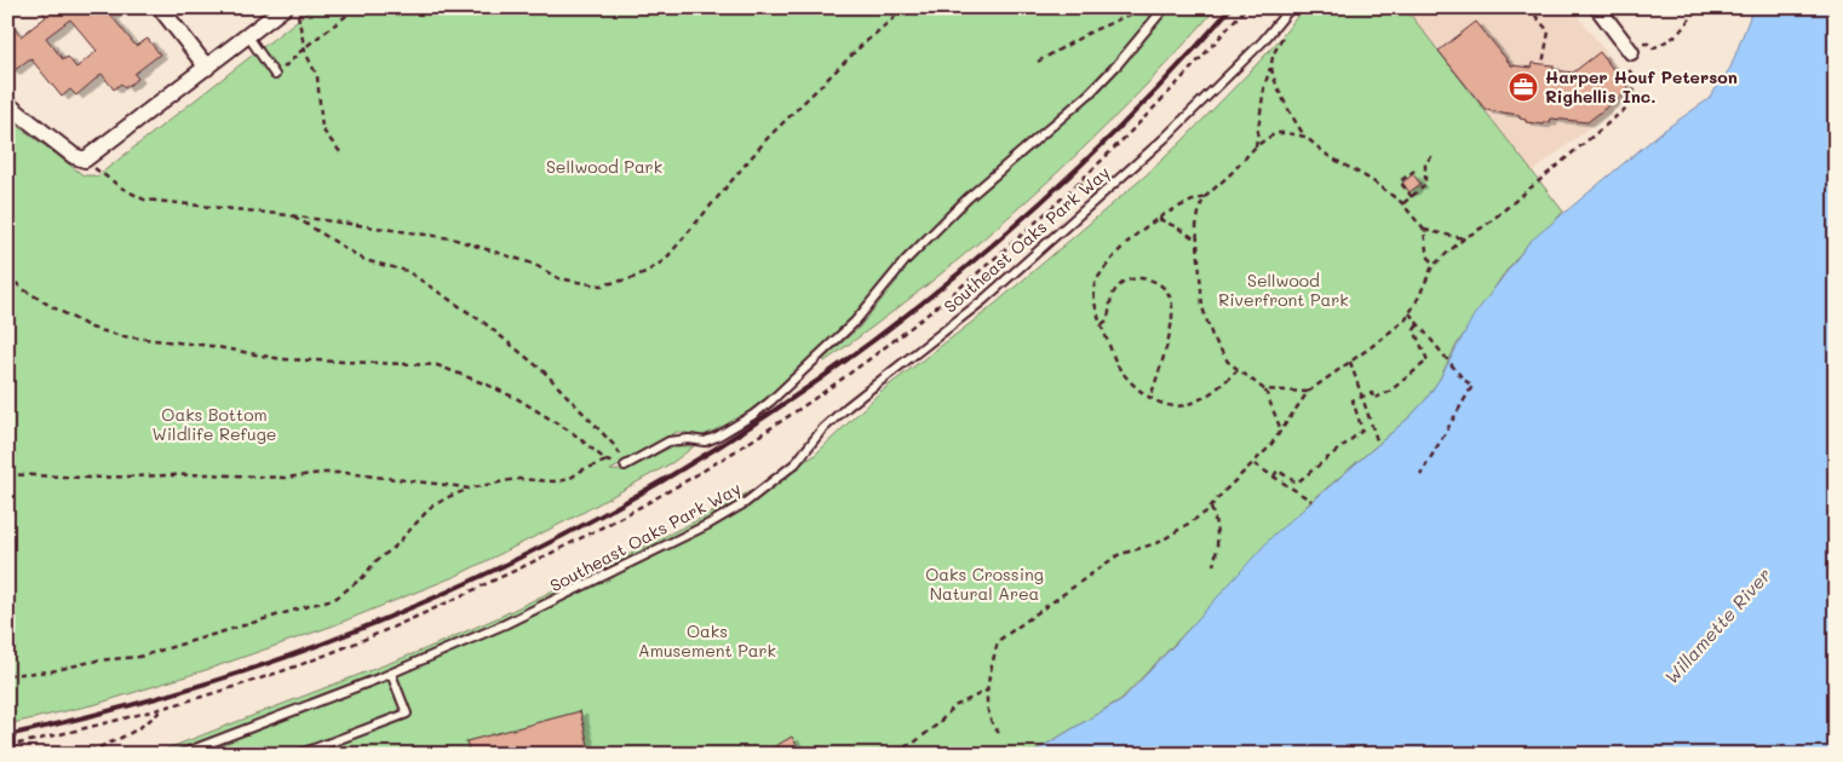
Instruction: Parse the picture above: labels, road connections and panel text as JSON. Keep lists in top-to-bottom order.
{
  "streets": {
    "lane": ["Southeast Oaks Park Way"]
  },
  "water": ["Willamette River"],
  "parks": [
    "Sellwood Park",
    "Sellwood Riverfront Park",
    "Oaks Bottom Wildlife Refuge",
    "Oaks Crossing Natural Area",
    "Oaks Amusement Park"
  ],
  "places": {
    "office": ["Harper Houf Peterson Righellis Inc."]
  }
}
